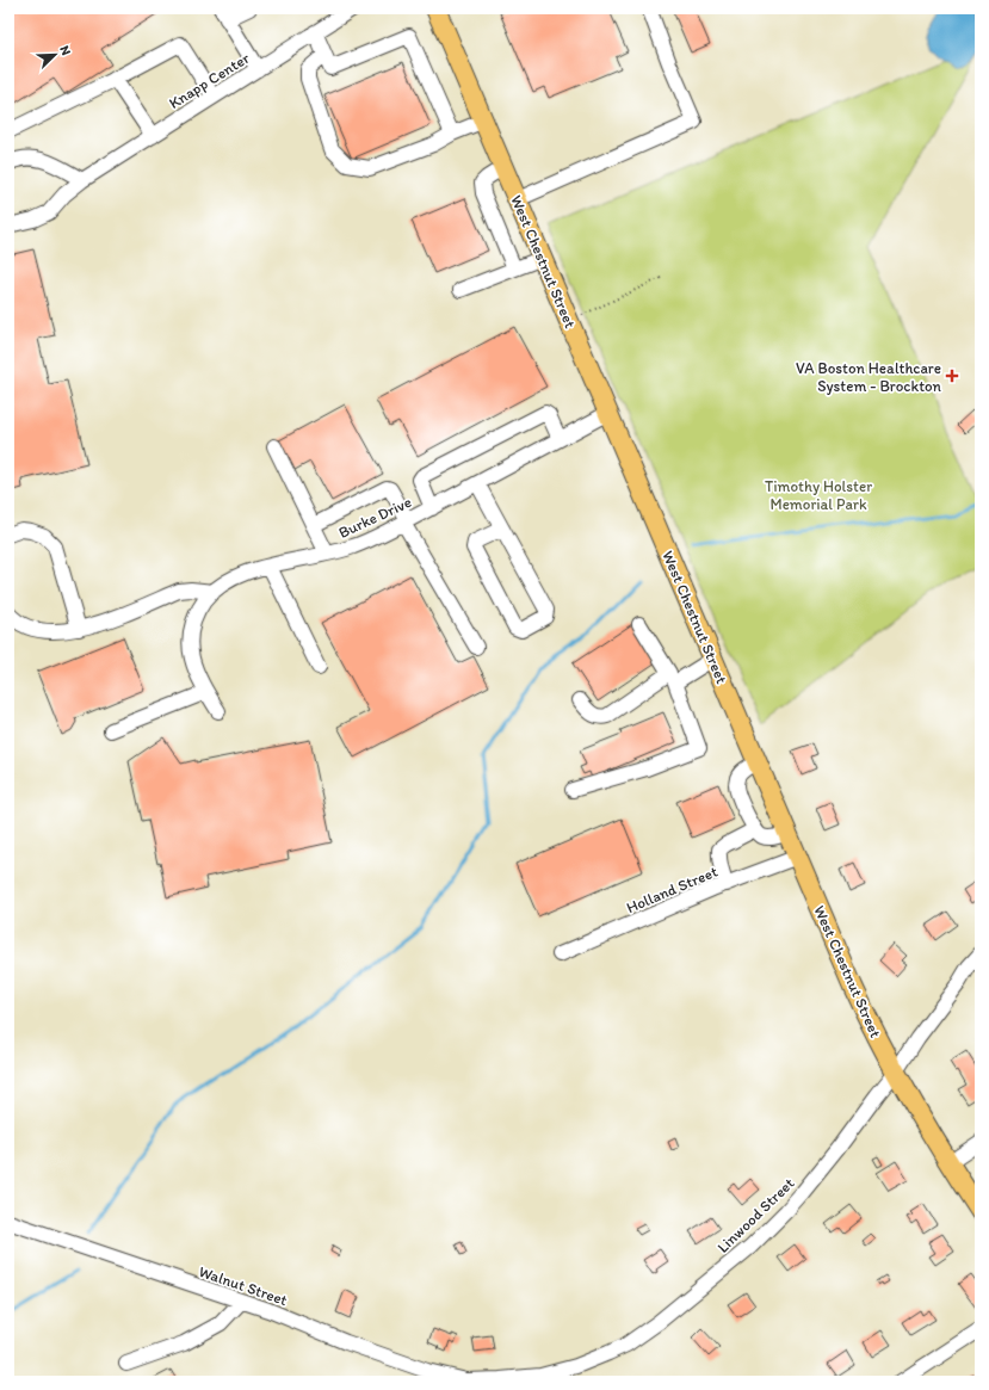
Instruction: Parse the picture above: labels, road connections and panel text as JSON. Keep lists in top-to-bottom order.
{
  "streets": {
    "main road": ["West Chestnut Street"],
    "street": [
      "Knapp Center",
      "Burke Drive",
      "Holland Street",
      "Linwood Street",
      "Walnut Street"
    ]
  },
  "crossings": [
    ["West Chestnut Street", "Burke Drive"],
    ["West Chestnut Street", "Holland Street"],
    ["West Chestnut Street", "Linwood Street"],
    ["Linwood Street", "Walnut Street"]
  ],
  "parks": ["Timothy Holster Memorial Park"],
  "places": {
    "health": ["VA Boston Healthcare System - Brockton"]
  },
  "north": "top right"
}
